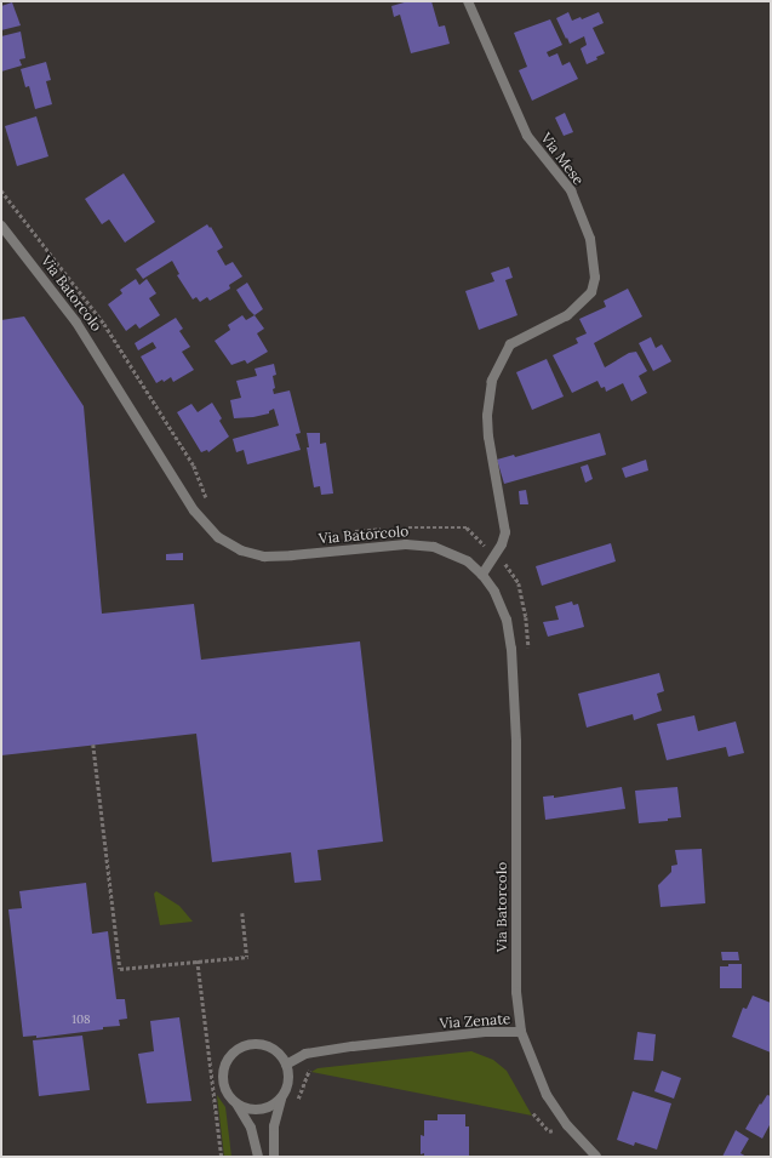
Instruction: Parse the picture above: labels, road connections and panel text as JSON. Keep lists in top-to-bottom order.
{
  "streets": {
    "street": ["Via Mese", "Via Batorcolo", "Via Zenate"]
  },
  "crossings": [
    ["Via Mese", "Via Batorcolo"],
    ["Via Batorcolo", "Via Zenate"]
  ],
  "house_numbers": ["108"]
}
